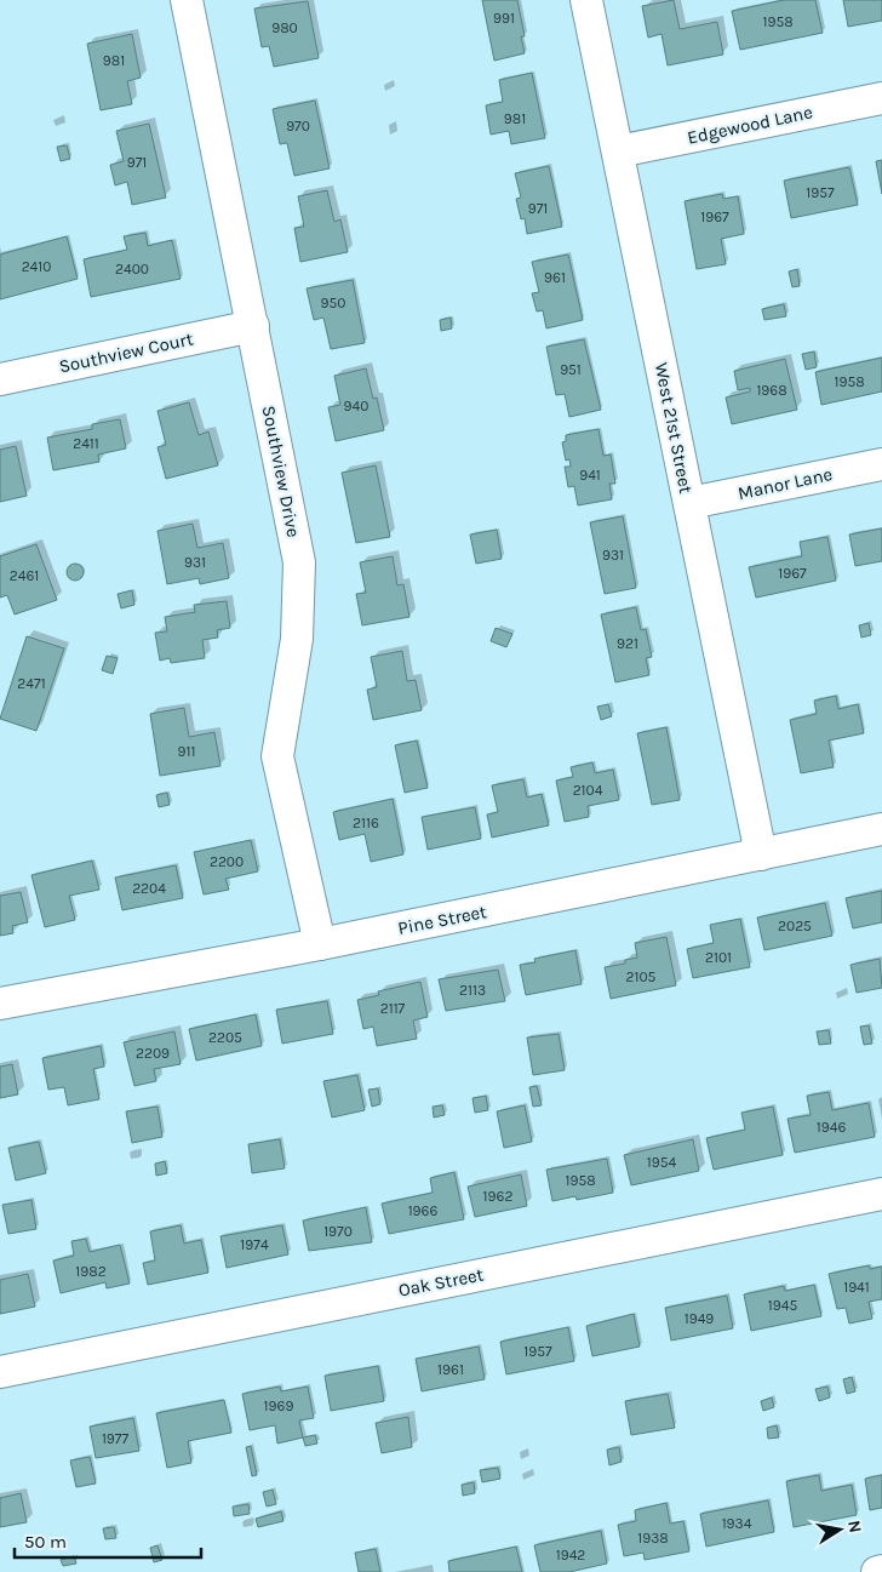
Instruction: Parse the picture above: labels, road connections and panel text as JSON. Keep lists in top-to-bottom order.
{
  "streets": {
    "street": [
      "Edgewood Lane",
      "Southview Court",
      "West 21st Street",
      "Southview Drive",
      "Manor Lane",
      "Pine Street",
      "Oak Street"
    ]
  },
  "crossings": [
    ["Edgewood Lane", "West 21st Street"],
    ["Southview Court", "Southview Drive"],
    ["West 21st Street", "Manor Lane"],
    ["West 21st Street", "Pine Street"],
    ["Southview Drive", "Pine Street"]
  ],
  "house_numbers": [
    "991",
    "1958",
    "980",
    "981",
    "981",
    "970",
    "971",
    "1957",
    "971",
    "1967",
    "2410",
    "2400",
    "961",
    "950",
    "951",
    "1958",
    "1968",
    "940",
    "2411",
    "941",
    "931",
    "931",
    "1967",
    "2461",
    "921",
    "2471",
    "911",
    "2104",
    "2116",
    "2200",
    "2204",
    "2025",
    "2101",
    "2105",
    "2113",
    "2117",
    "2205",
    "2209",
    "1946",
    "1954",
    "1958",
    "1962",
    "1966",
    "1970",
    "1974",
    "1982",
    "1941",
    "1945",
    "1949",
    "1957",
    "1961",
    "1969",
    "1977",
    "1934",
    "1938",
    "1942"
  ],
  "scale_bar": "50 m",
  "north": "right"
}
